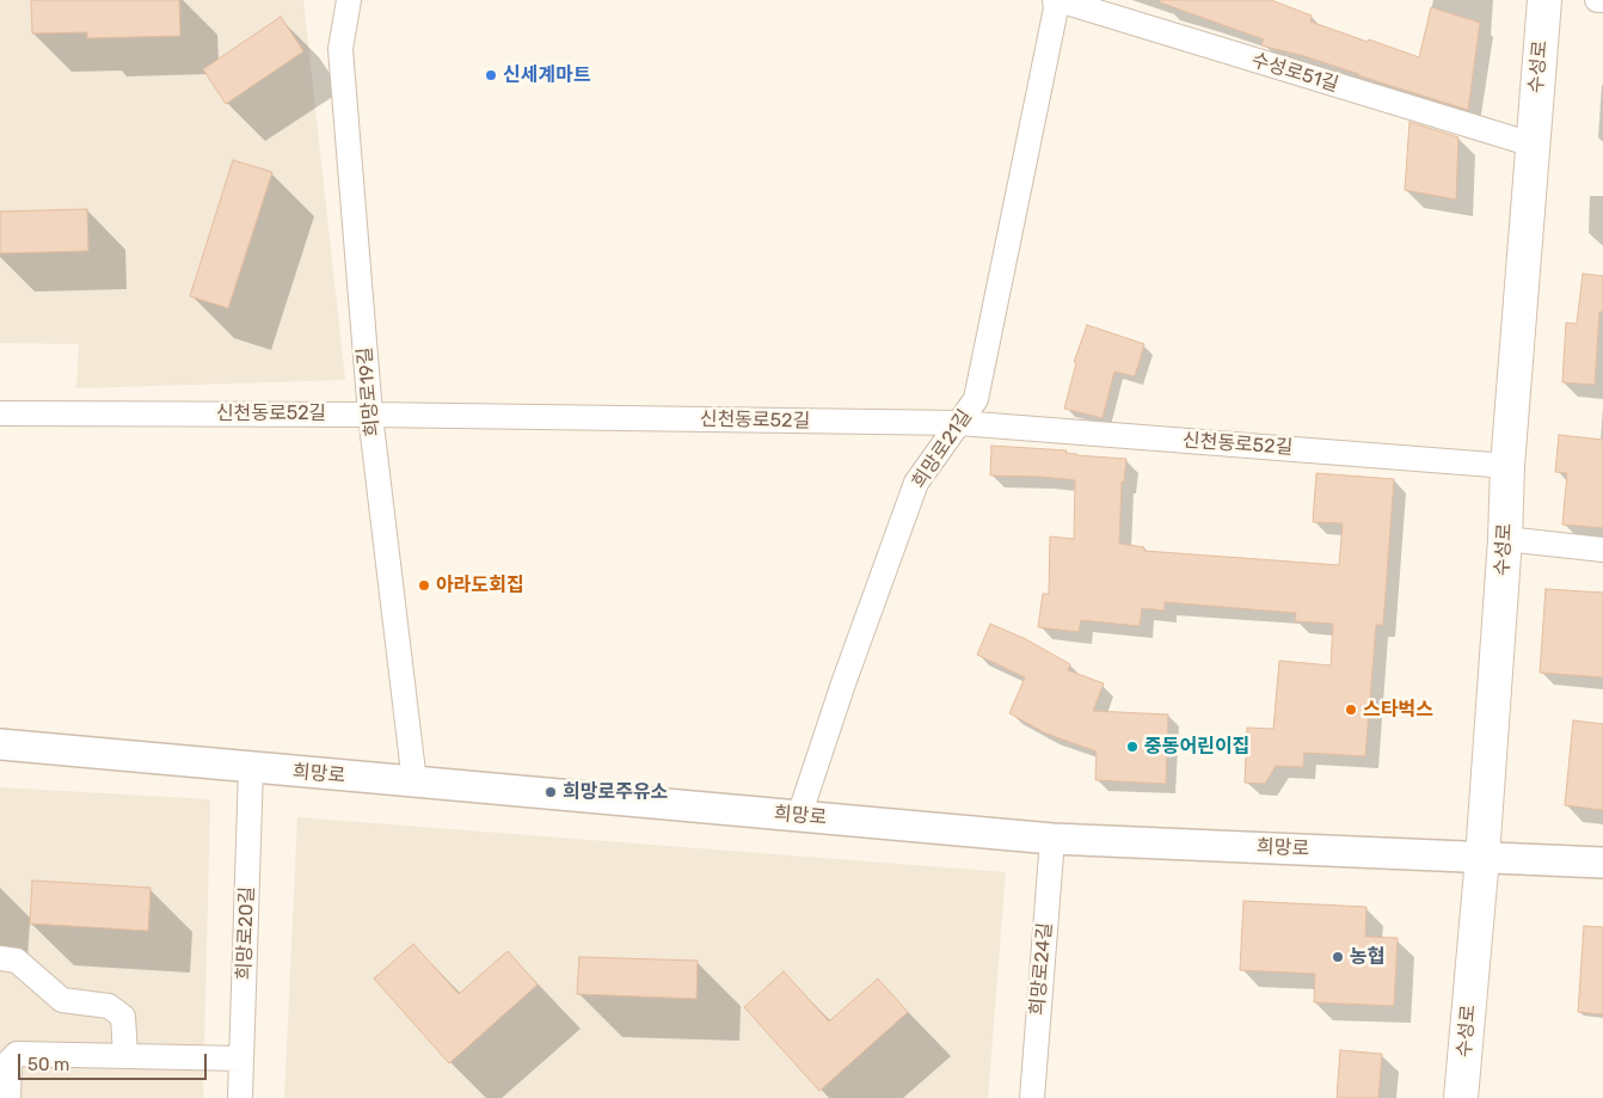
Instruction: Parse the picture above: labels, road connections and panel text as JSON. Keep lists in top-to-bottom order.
{
  "streets": {
    "main road": ["수성로"],
    "street": [
      "수성로51길",
      "희망로19길",
      "신천동로52길",
      "희망로21길",
      "희망로",
      "희망로20길",
      "희망로24길"
    ]
  },
  "crossings": [
    ["수성로", "수성로51길"],
    ["수성로", "신천동로52길"],
    ["수성로", "희망로"],
    ["수성로51길", "희망로21길"],
    ["희망로19길", "신천동로52길"],
    ["희망로19길", "희망로"],
    ["신천동로52길", "희망로21길"],
    ["희망로21길", "희망로"],
    ["희망로", "희망로20길"],
    ["희망로", "희망로24길"]
  ],
  "places": [
    "신세계마트",
    "아라도회집",
    "스타벅스",
    "중동어린이집",
    "희망로주유소",
    "농협"
  ],
  "scale_bar": "50 m"
}
